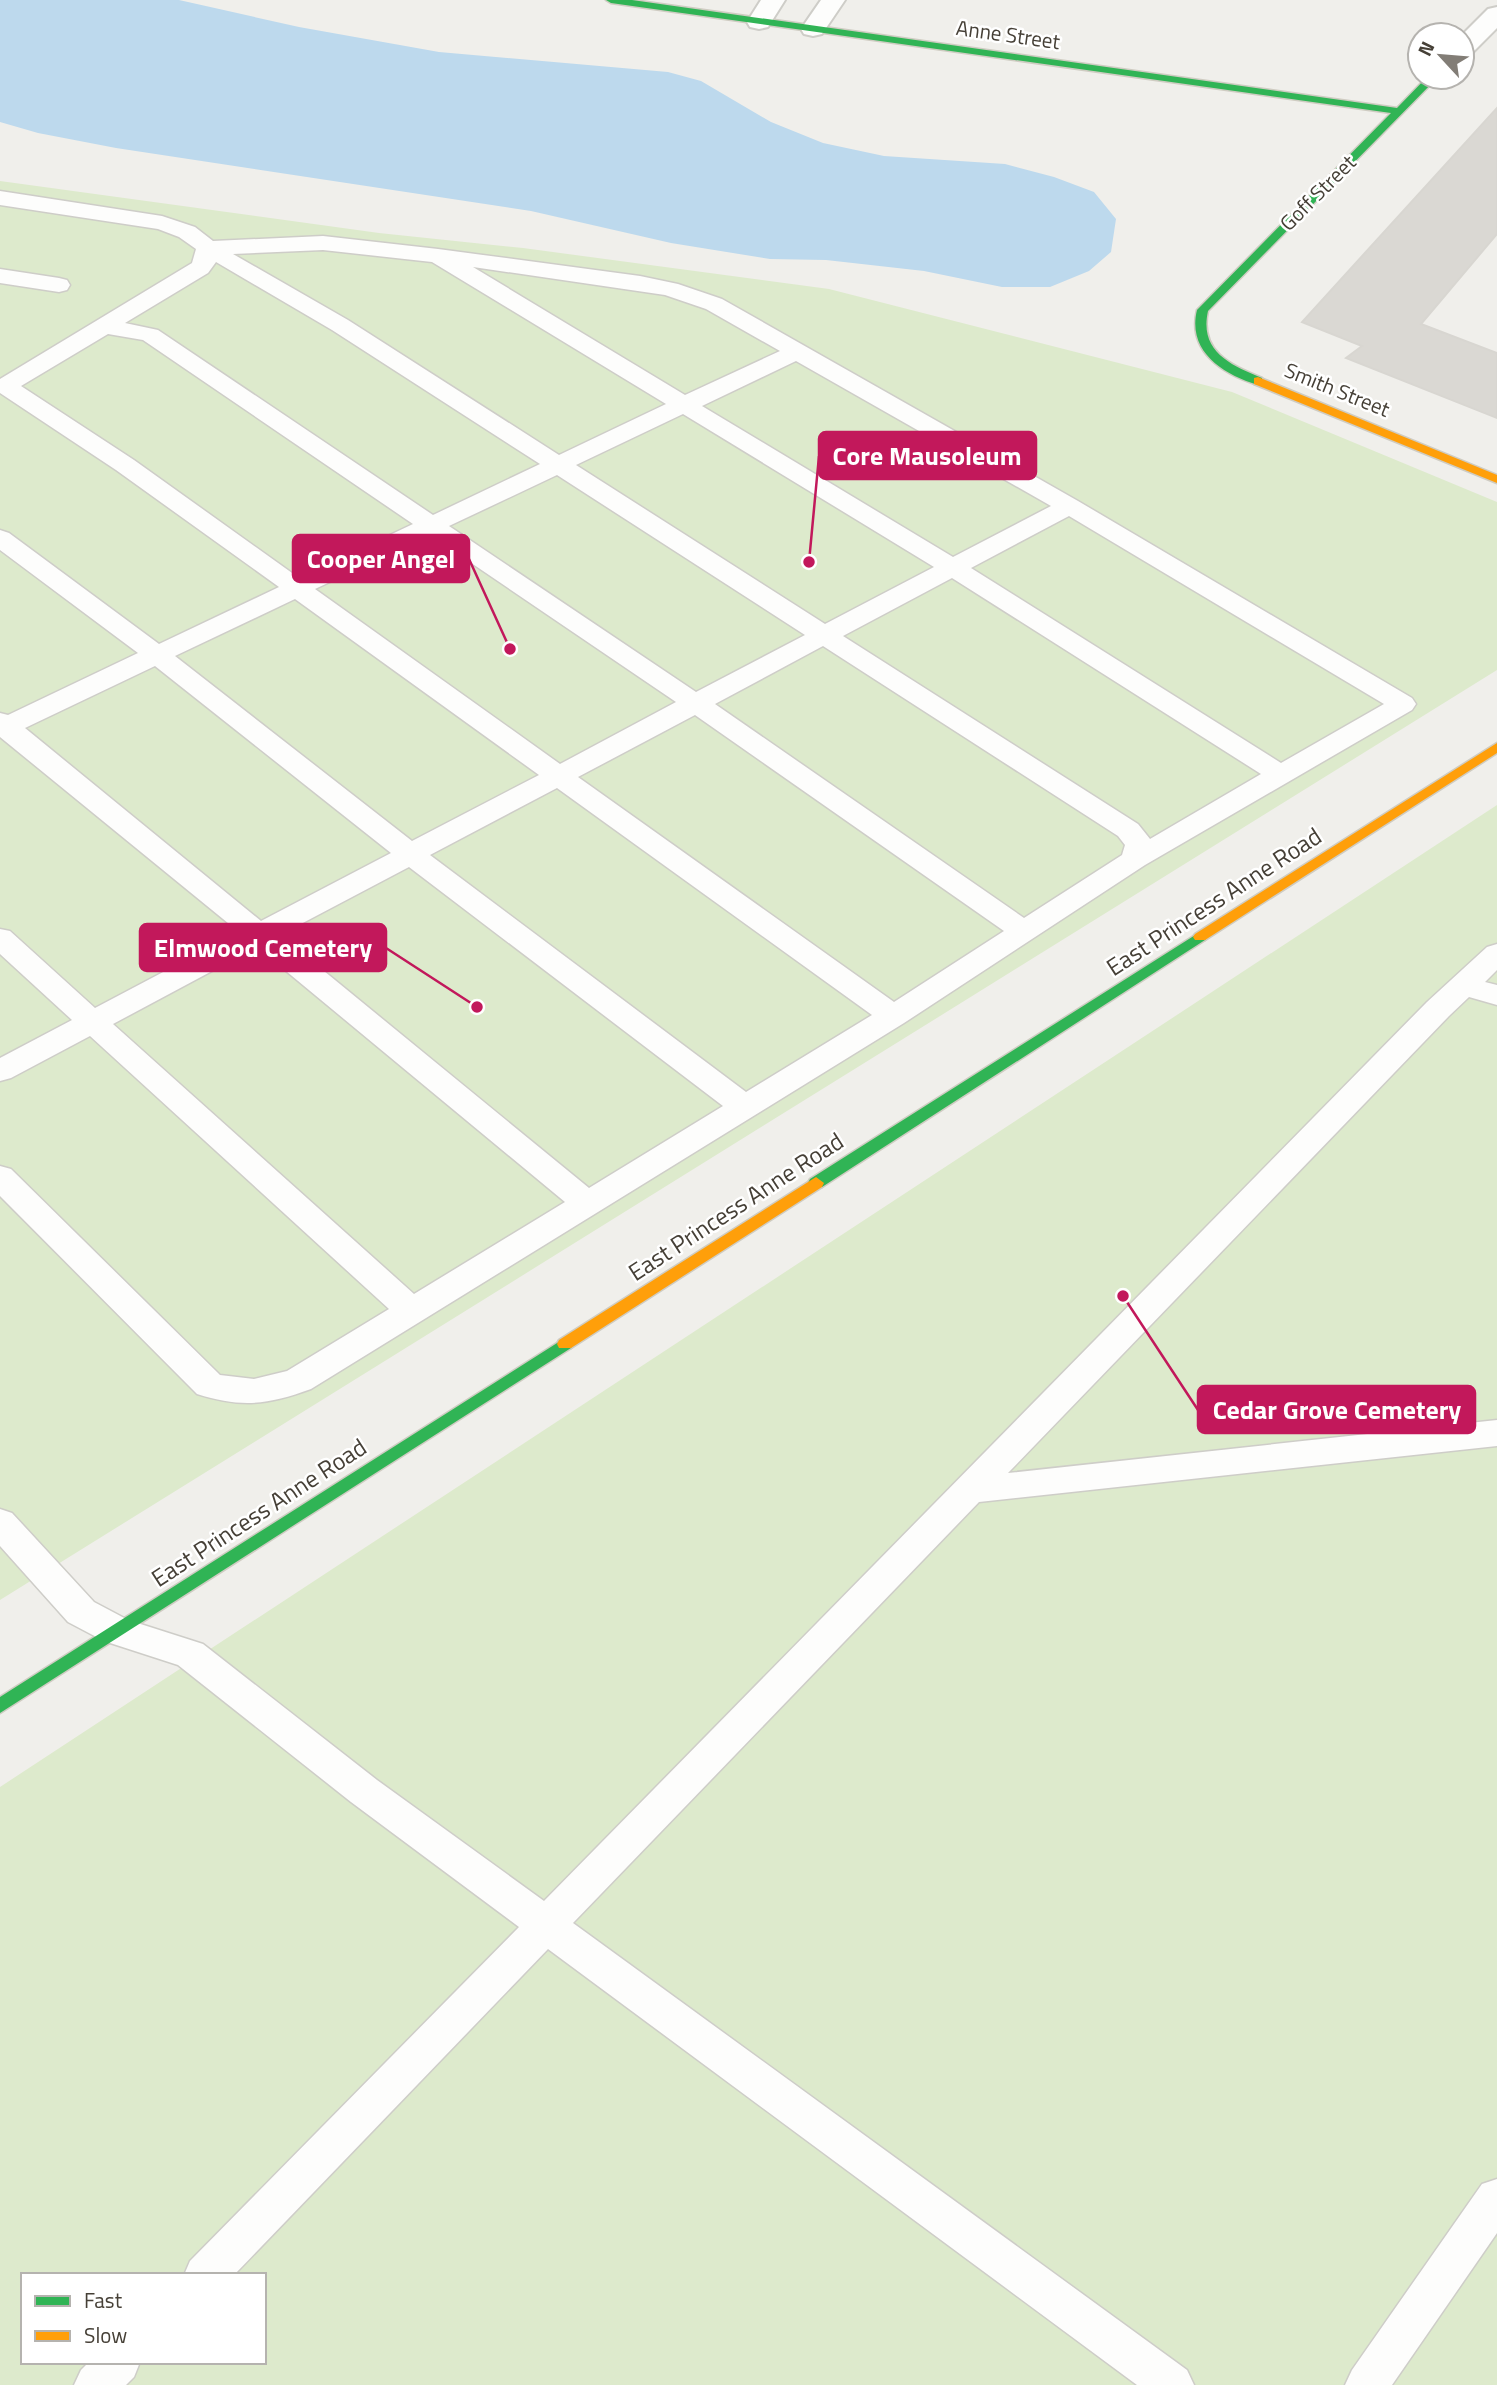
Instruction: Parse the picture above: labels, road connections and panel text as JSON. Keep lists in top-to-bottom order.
{
  "streets": {
    "street": [
      "Anne Street",
      "Goff Street",
      "Smith Street",
      "East Princess Anne Road"
    ]
  },
  "crossings": [
    ["Anne Street", "Goff Street"],
    ["Goff Street", "Smith Street"]
  ],
  "places": [
    "Core Mausoleum",
    "Cooper Angel",
    "Elmwood Cemetery",
    "Cedar Grove Cemetery"
  ],
  "legend": ["Fast", "Slow"],
  "north": "top left"
}
